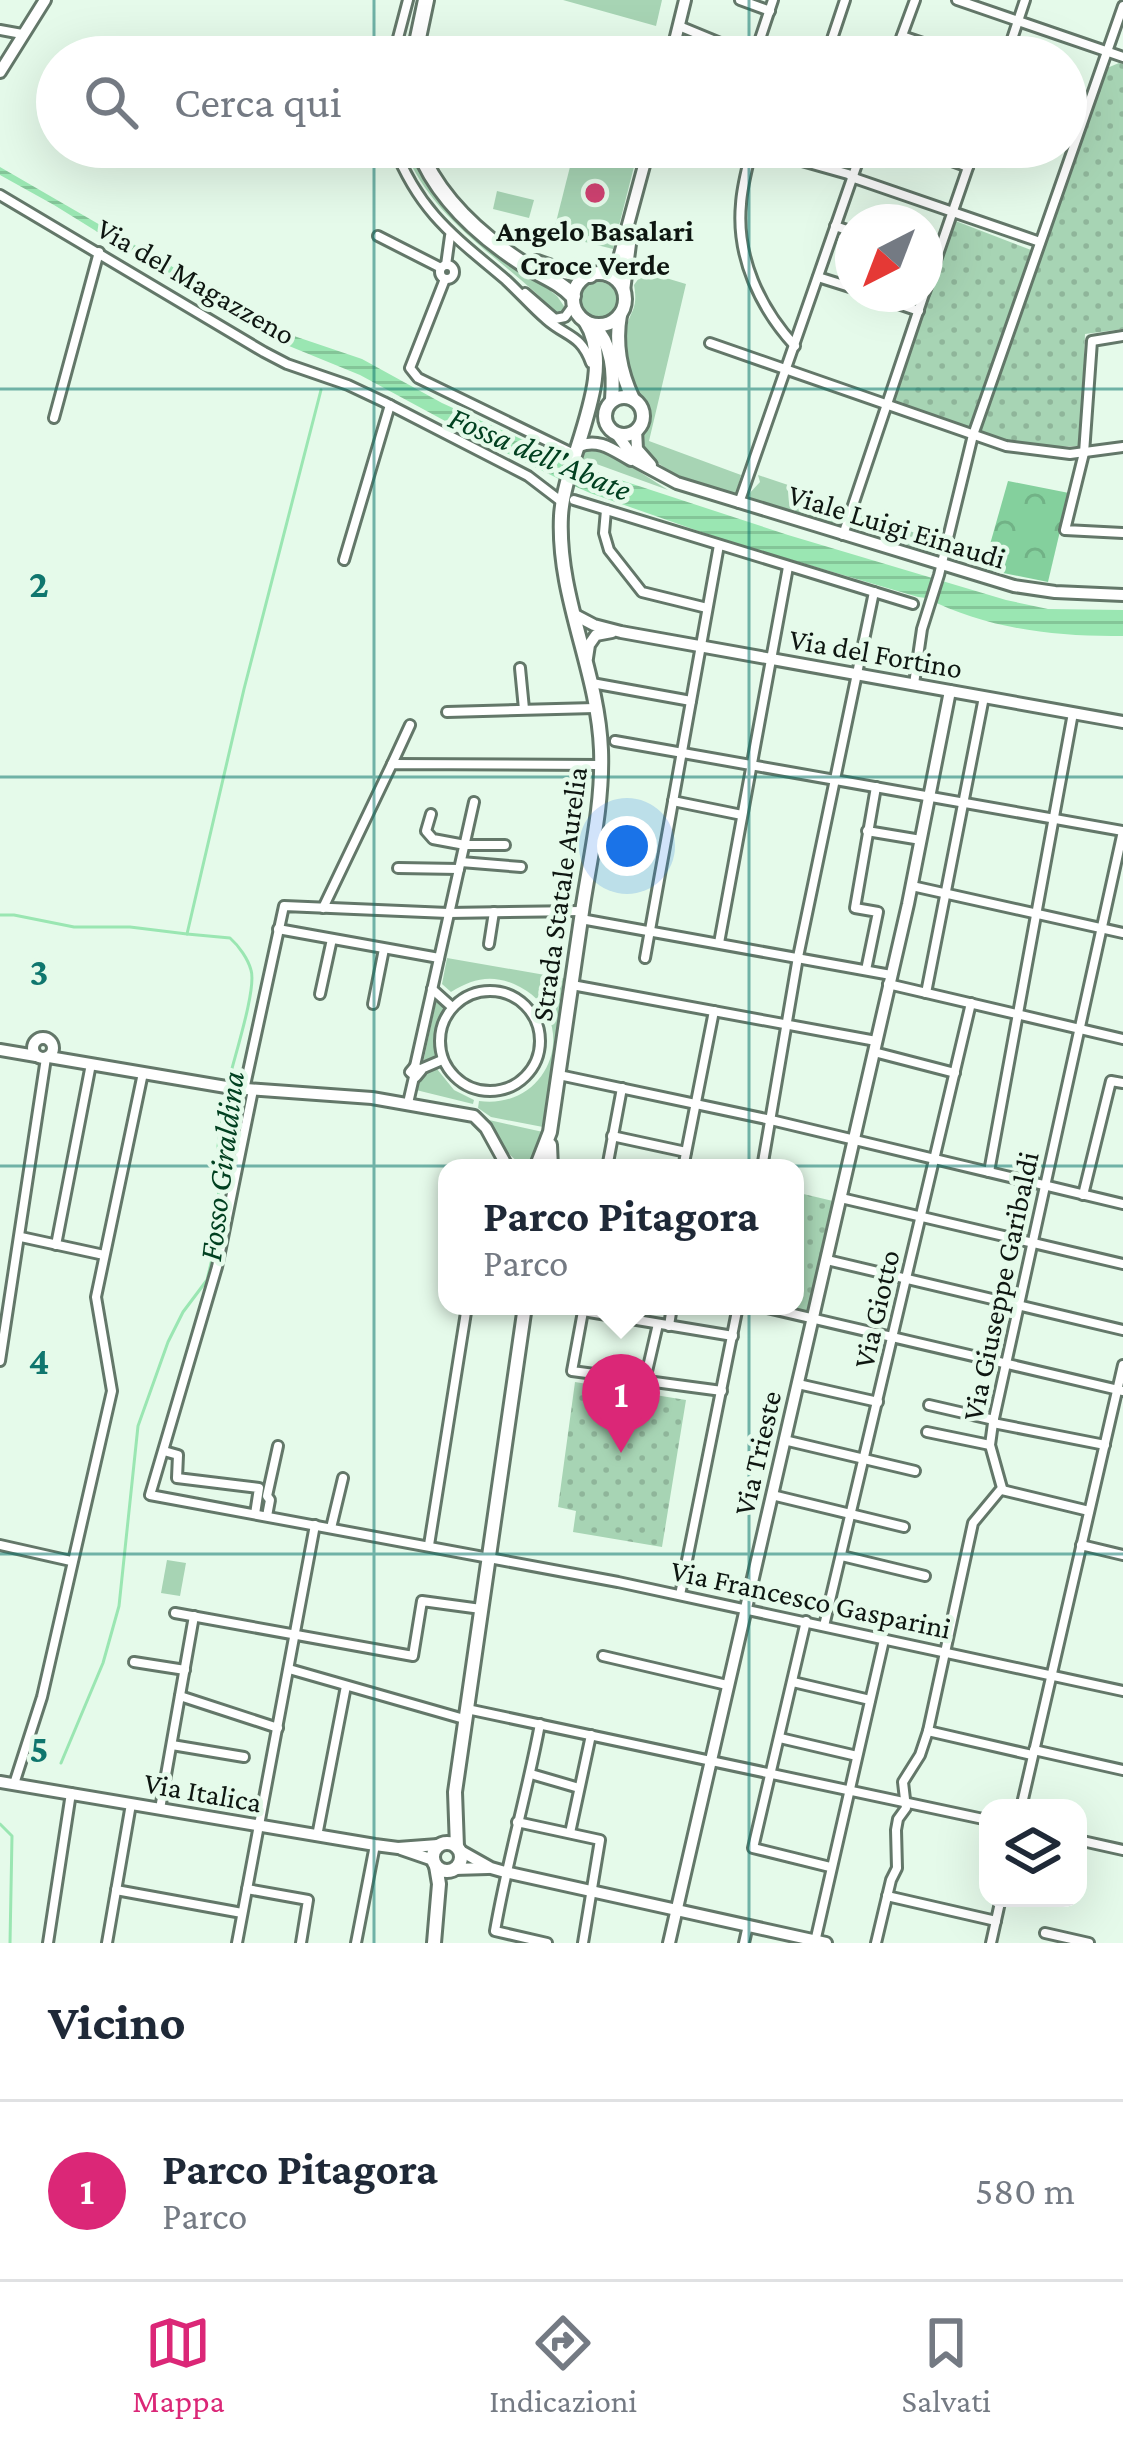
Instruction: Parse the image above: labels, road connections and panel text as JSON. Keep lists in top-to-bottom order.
{
  "streets": {
    "main road": ["Strada Statale Aurelia"],
    "street": [
      "Via del Magazzeno",
      "Viale Luigi Einaudi",
      "Via del Fortino",
      "Via Giuseppe Garibaldi",
      "Via Giotto",
      "Via Trieste",
      "Via Francesco Gasparini",
      "Via Italica"
    ]
  },
  "crossings": [
    ["Via del Magazzeno", "Strada Statale Aurelia"],
    ["Viale Luigi Einaudi", "Strada Statale Aurelia"],
    ["Via del Fortino", "Strada Statale Aurelia"],
    ["Via del Fortino", "Via Trieste"],
    ["Via Giotto", "Via Francesco Gasparini"],
    ["Via Trieste", "Via Francesco Gasparini"]
  ],
  "water": ["Fossa dell'Abate", "Fosso Giraldina"],
  "places": ["Angelo Basalari Croce Verde"],
  "north": "bottom left",
  "page": {
    "search": "Cerca qui",
    "popup": ["Parco Pitagora", "Parco"],
    "pins": "1",
    "heading": "Vicino",
    "list": [
      {
        "mark": "1",
        "name": "Parco Pitagora",
        "note": "Parco",
        "value": "580 m"
      }
    ],
    "nav": ["Mappa", "Indicazioni", "Salvati"]
  },
  "grid": {
    "rows": [
      "2",
      "3",
      "4",
      "5"
    ]
  }
}
